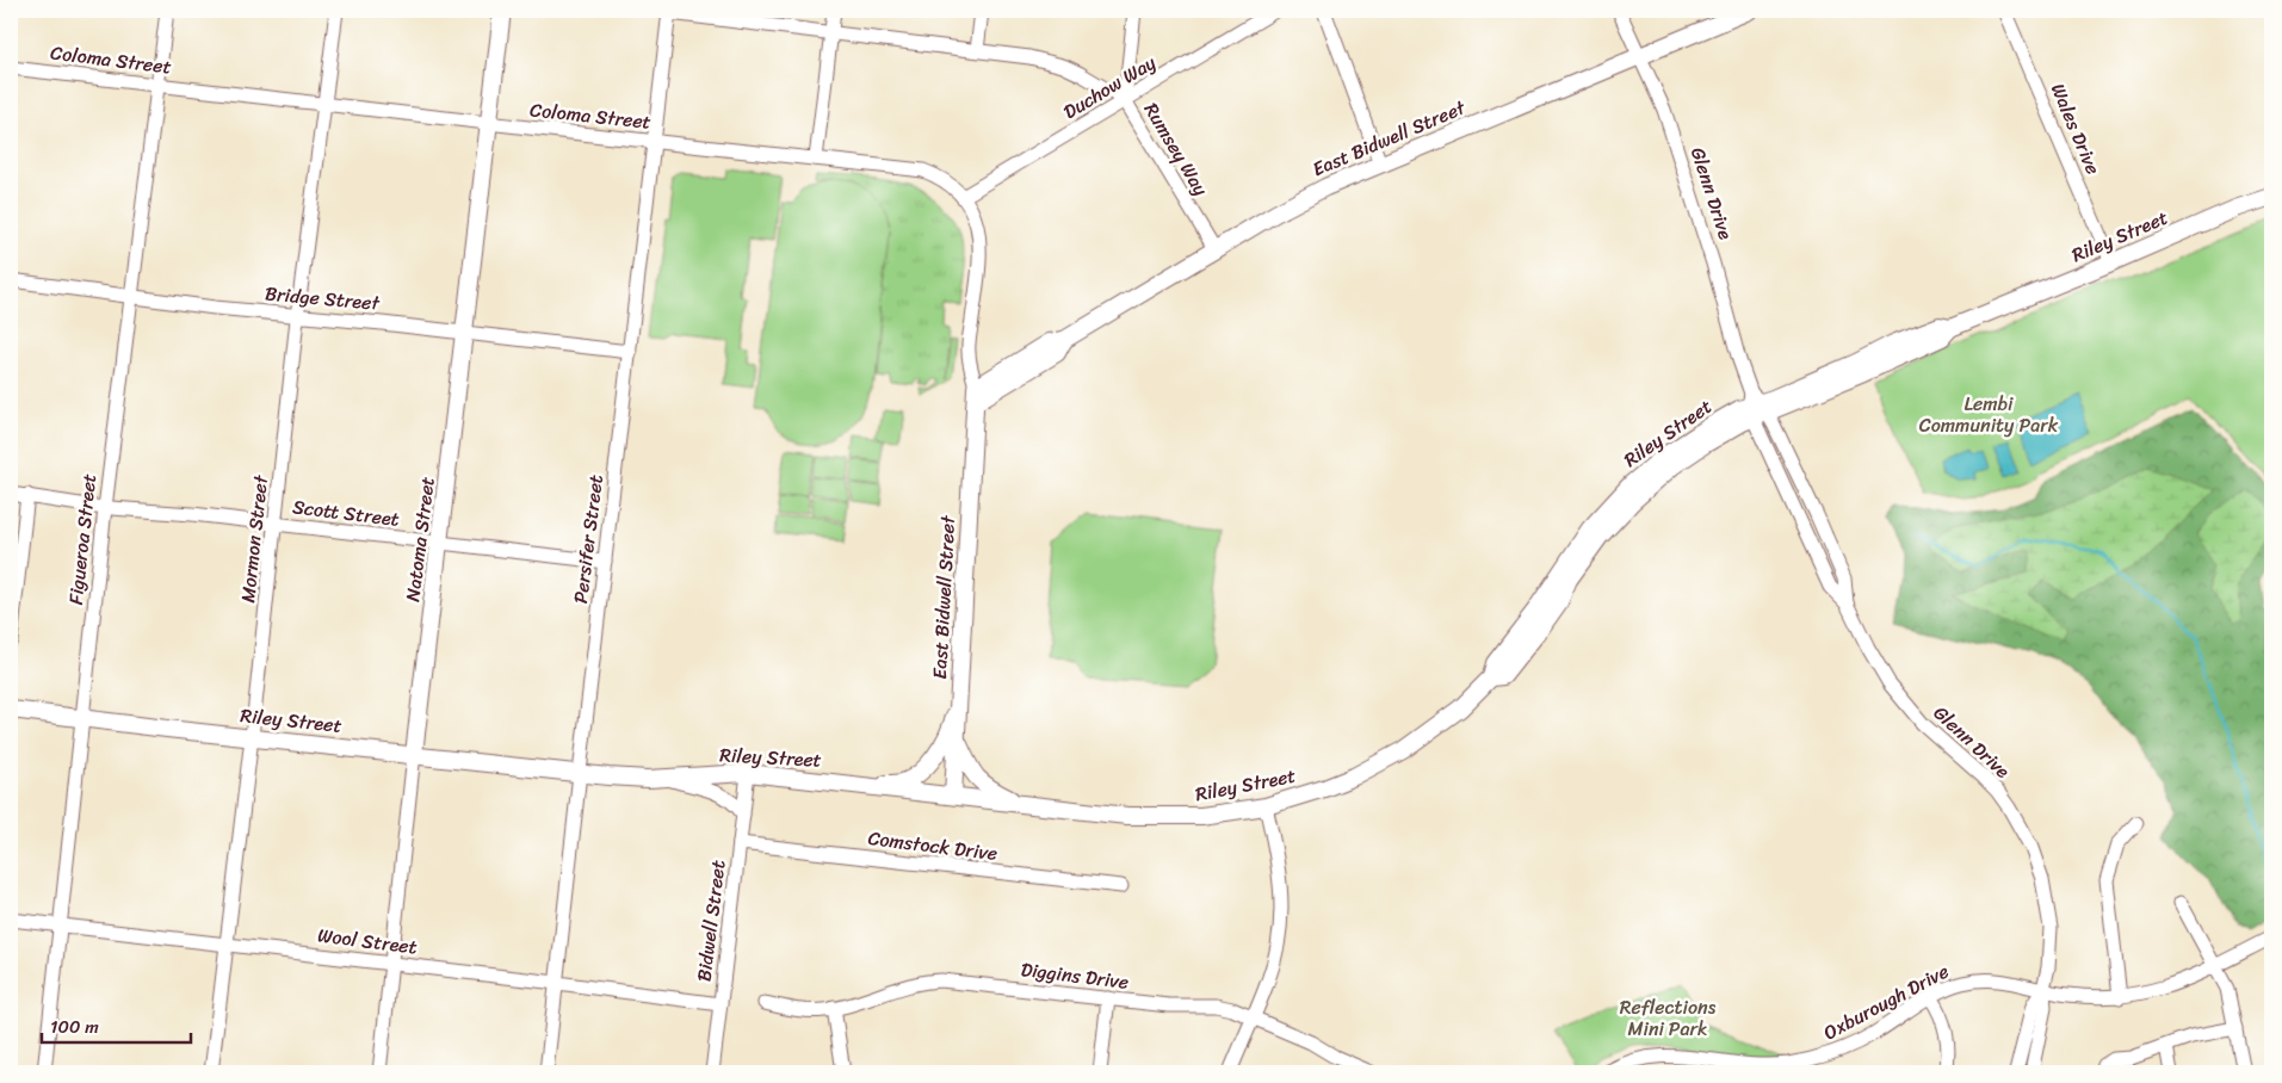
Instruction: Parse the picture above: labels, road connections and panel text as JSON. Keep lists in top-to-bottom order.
{
  "streets": {
    "main road": ["East Bidwell Street", "Riley Street", "Natoma Street"],
    "street": [
      "Coloma Street",
      "Duchow Way",
      "Wales Drive",
      "Rumsey Way",
      "Glenn Drive",
      "Bridge Street",
      "Scott Street",
      "Figueroa Street",
      "Mormon Street",
      "Persifer Street",
      "Comstock Drive",
      "Bidwell Street",
      "Wool Street",
      "Diggins Drive",
      "Oxburough Drive"
    ]
  },
  "crossings": [
    ["Coloma Street", "Duchow Way"],
    ["Coloma Street", "East Bidwell Street"],
    ["Coloma Street", "Figueroa Street"],
    ["Coloma Street", "Mormon Street"],
    ["Coloma Street", "Natoma Street"],
    ["Coloma Street", "Persifer Street"],
    ["Duchow Way", "Rumsey Way"],
    ["Wales Drive", "Riley Street"],
    ["East Bidwell Street", "Rumsey Way"],
    ["East Bidwell Street", "Glenn Drive"],
    ["East Bidwell Street", "Riley Street"],
    ["Rumsey Way", "Persifer Street"],
    ["Glenn Drive", "Riley Street"],
    ["Glenn Drive", "Oxburough Drive"],
    ["Riley Street", "Figueroa Street"],
    ["Riley Street", "Mormon Street"],
    ["Riley Street", "Natoma Street"],
    ["Riley Street", "Persifer Street"],
    ["Riley Street", "Bidwell Street"],
    ["Bridge Street", "Figueroa Street"],
    ["Bridge Street", "Mormon Street"],
    ["Bridge Street", "Natoma Street"],
    ["Bridge Street", "Persifer Street"],
    ["Scott Street", "Figueroa Street"],
    ["Scott Street", "Mormon Street"],
    ["Scott Street", "Natoma Street"],
    ["Scott Street", "Persifer Street"],
    ["Figueroa Street", "Wool Street"],
    ["Mormon Street", "Wool Street"],
    ["Natoma Street", "Wool Street"],
    ["Persifer Street", "Wool Street"],
    ["Comstock Drive", "Bidwell Street"],
    ["Bidwell Street", "Wool Street"]
  ],
  "parks": ["Lembi Community Park", "Reflections Mini Park"],
  "scale_bar": "100 m"
}
